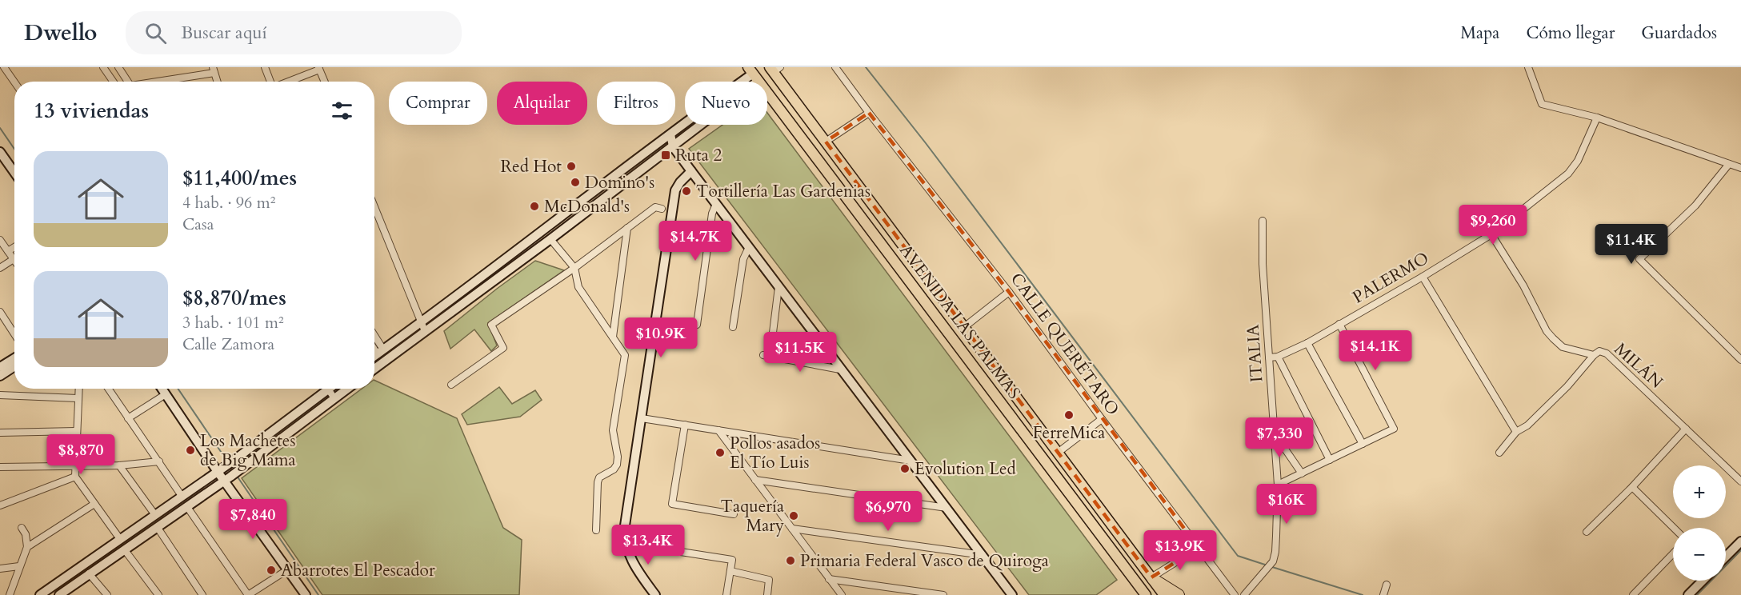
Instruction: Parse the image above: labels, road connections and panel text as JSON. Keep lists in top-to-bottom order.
{
  "streets": {
    "main road": ["AVENIDA LAS PALMAS"],
    "street": [
      "PALERMO",
      "CALLE QUERÉTARO",
      "ITALIA",
      "MILÁN"
    ]
  },
  "crossings": [
    ["PALERMO", "ITALIA"]
  ],
  "places": {
    "transit": ["Ruta 2"],
    "other": [
      "Red Hot",
      "Domino's",
      "Tortillería Las Gardenias",
      "McDonald's",
      "FerreMica",
      "Los Machetes de Big Mama",
      "Pollos asados El Tío Luis",
      "Evolution Led",
      "Taquería Mary",
      "Primaria Federal Vasco de Quiroga",
      "Abarrotes El Pescador"
    ]
  },
  "page": {
    "header": "Dwello",
    "search": "Buscar aquí",
    "nav": ["Mapa", "Cómo llegar", "Guardados"],
    "chip": [
      "Comprar",
      "Alquilar",
      "Filtros",
      "Nuevo"
    ],
    "heading": "13 viviendas",
    "list": [
      {
        "name": "$11,400/mes",
        "note": "4 hab. · 96 m² · Casa"
      },
      {
        "name": "$8,870/mes",
        "note": "3 hab. · 101 m² · Calle Zamora"
      }
    ],
    "price": [
      "$9,260",
      "$14.7K",
      "$11.4K",
      "$10.9K",
      "$14.1K",
      "$11.5K",
      "$7,330",
      "$8,870",
      "$16K",
      "$6,970",
      "$7,840",
      "$13.4K",
      "$13.9K"
    ],
    "map_buttons": ["+", "−"]
  }
}
